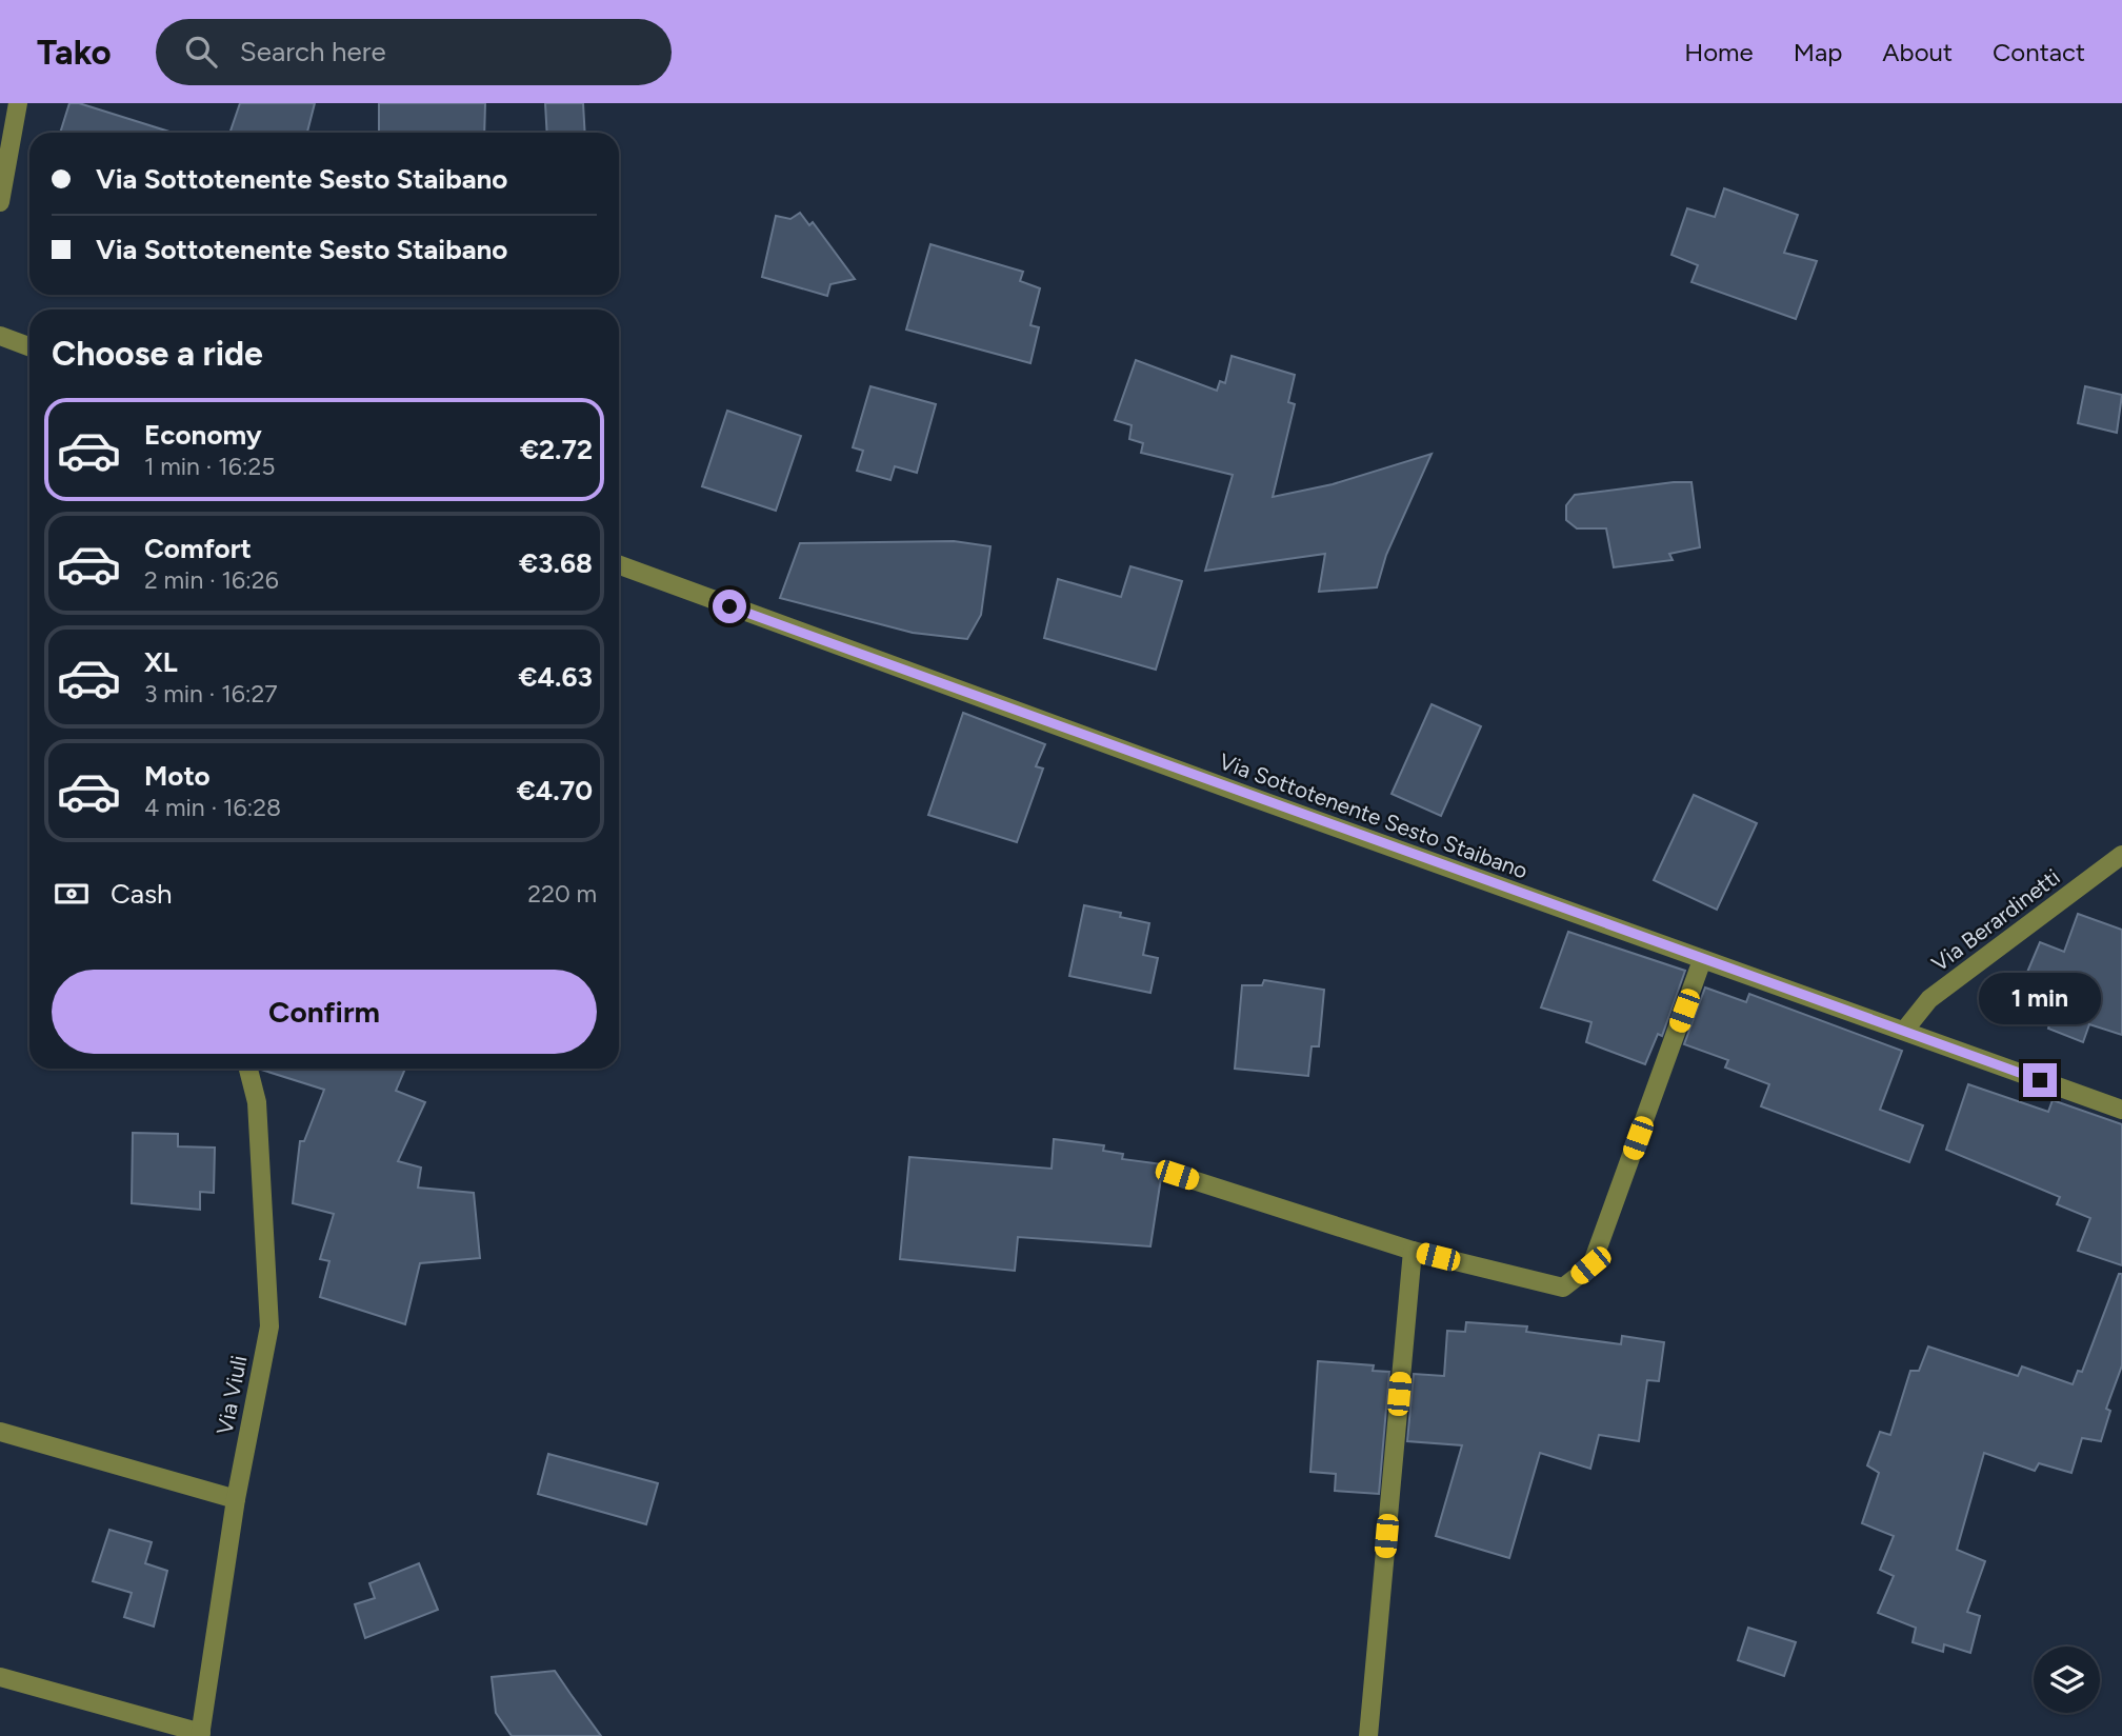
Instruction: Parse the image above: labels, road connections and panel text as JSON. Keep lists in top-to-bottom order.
{
  "streets": {
    "street": ["Via Sottotenente Sesto Staibano", "Via Berardinetti", "Via Viuli"]
  },
  "crossings": [
    ["Via Sottotenente Sesto Staibano", "Via Berardinetti"]
  ],
  "page": {
    "header": "Tako",
    "search": "Search here",
    "nav": [
      "Home",
      "Map",
      "About",
      "Contact"
    ],
    "banner": ["Via Sottotenente Sesto Staibano", "Via Sottotenente Sesto Staibano"],
    "heading": "Choose a ride",
    "list": [
      {
        "name": "Economy",
        "note": "1 min · 16:25",
        "value": "€2.72"
      },
      {
        "name": "Comfort",
        "note": "2 min · 16:26",
        "value": "€3.68"
      },
      {
        "name": "XL",
        "note": "3 min · 16:27",
        "value": "€4.63"
      },
      {
        "name": "Moto",
        "note": "4 min · 16:28",
        "value": "€4.70"
      }
    ],
    "pay": ["Cash", "220 m"],
    "buttons": "Confirm",
    "bubble": "1 min"
  }
}
